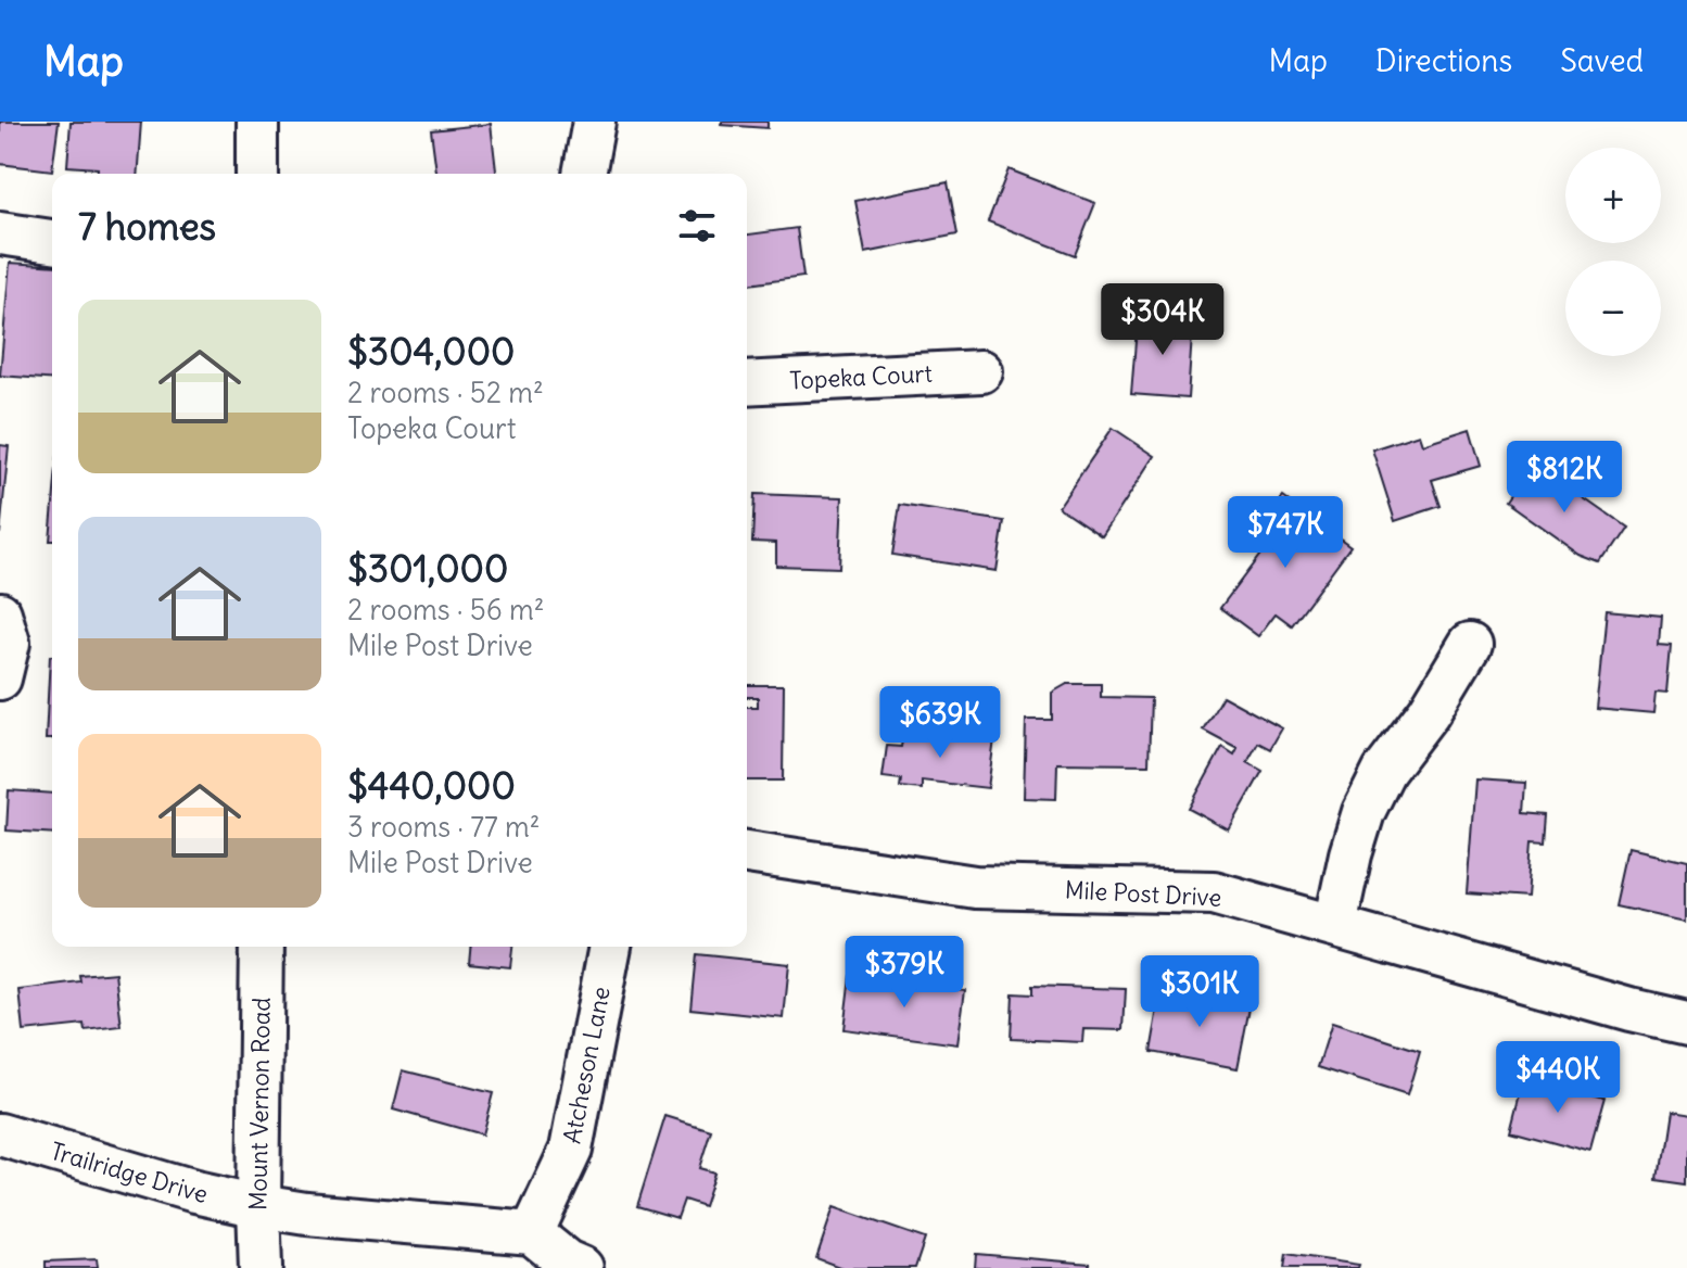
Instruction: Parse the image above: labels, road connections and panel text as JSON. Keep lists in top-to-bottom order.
{
  "streets": {
    "street": [
      "Topeka Court",
      "Mile Post Drive",
      "Atcheson Lane",
      "Mount Vernon Road",
      "Trailridge Drive"
    ]
  },
  "crossings": [
    ["Atcheson Lane", "Trailridge Drive"],
    ["Mount Vernon Road", "Trailridge Drive"]
  ],
  "page": {
    "header": "Map",
    "nav": ["Map", "Directions", "Saved"],
    "map_buttons": ["+", "−"],
    "heading": "7 homes",
    "list": [
      {
        "name": "$304,000",
        "note": "2 rooms · 52 m² · Topeka Court"
      },
      {
        "name": "$301,000",
        "note": "2 rooms · 56 m² · Mile Post Drive"
      },
      {
        "name": "$440,000",
        "note": "3 rooms · 77 m² · Mile Post Drive"
      }
    ],
    "price": [
      "$304K",
      "$812K",
      "$747K",
      "$639K",
      "$379K",
      "$301K",
      "$440K"
    ]
  }
}
